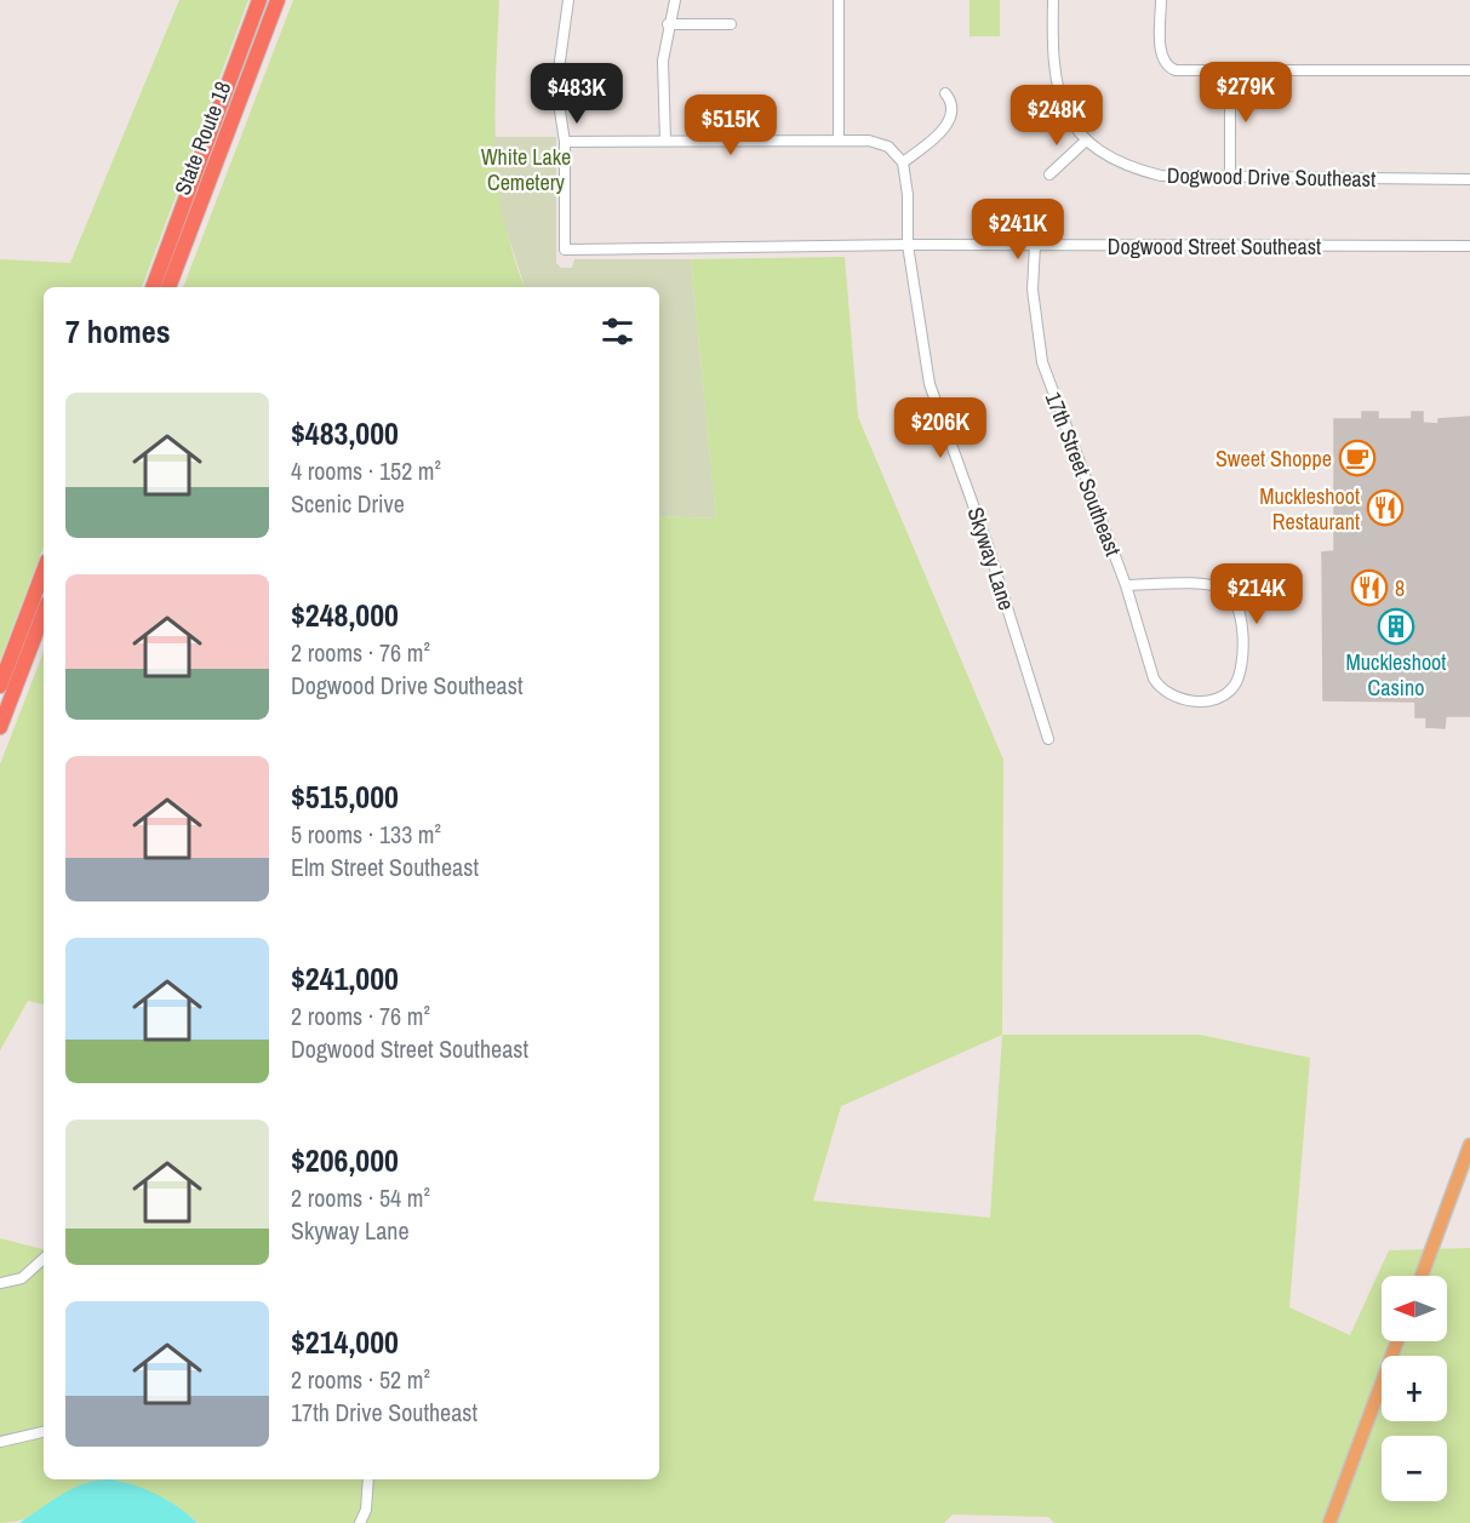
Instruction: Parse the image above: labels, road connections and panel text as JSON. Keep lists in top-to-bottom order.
{
  "streets": {
    "highway": ["State Route 18"],
    "street": [
      "Dogwood Drive Southeast",
      "Dogwood Street Southeast",
      "17th Street Southeast",
      "Skyway Lane"
    ]
  },
  "crossings": [
    ["Dogwood Street Southeast", "17th Street Southeast"],
    ["Dogwood Street Southeast", "Skyway Lane"]
  ],
  "parks": ["White Lake Cemetery"],
  "places": {
    "cafe": ["Sweet Shoppe"],
    "restaurant": ["Muckleshoot Restaurant", "8"],
    "building": ["Muckleshoot Casino"]
  },
  "north": "left",
  "page": {
    "price": [
      "$279K",
      "$483K",
      "$248K",
      "$515K",
      "$241K",
      "$206K",
      "$214K"
    ],
    "heading": "7 homes",
    "list": [
      {
        "name": "$483,000",
        "note": "4 rooms · 152 m² · Scenic Drive"
      },
      {
        "name": "$248,000",
        "note": "2 rooms · 76 m² · Dogwood Drive Southeast"
      },
      {
        "name": "$515,000",
        "note": "5 rooms · 133 m² · Elm Street Southeast"
      },
      {
        "name": "$241,000",
        "note": "2 rooms · 76 m² · Dogwood Street Southeast"
      },
      {
        "name": "$206,000",
        "note": "2 rooms · 54 m² · Skyway Lane"
      },
      {
        "name": "$214,000",
        "note": "2 rooms · 52 m² · 17th Drive Southeast"
      }
    ],
    "map_buttons": ["+", "−"]
  }
}
